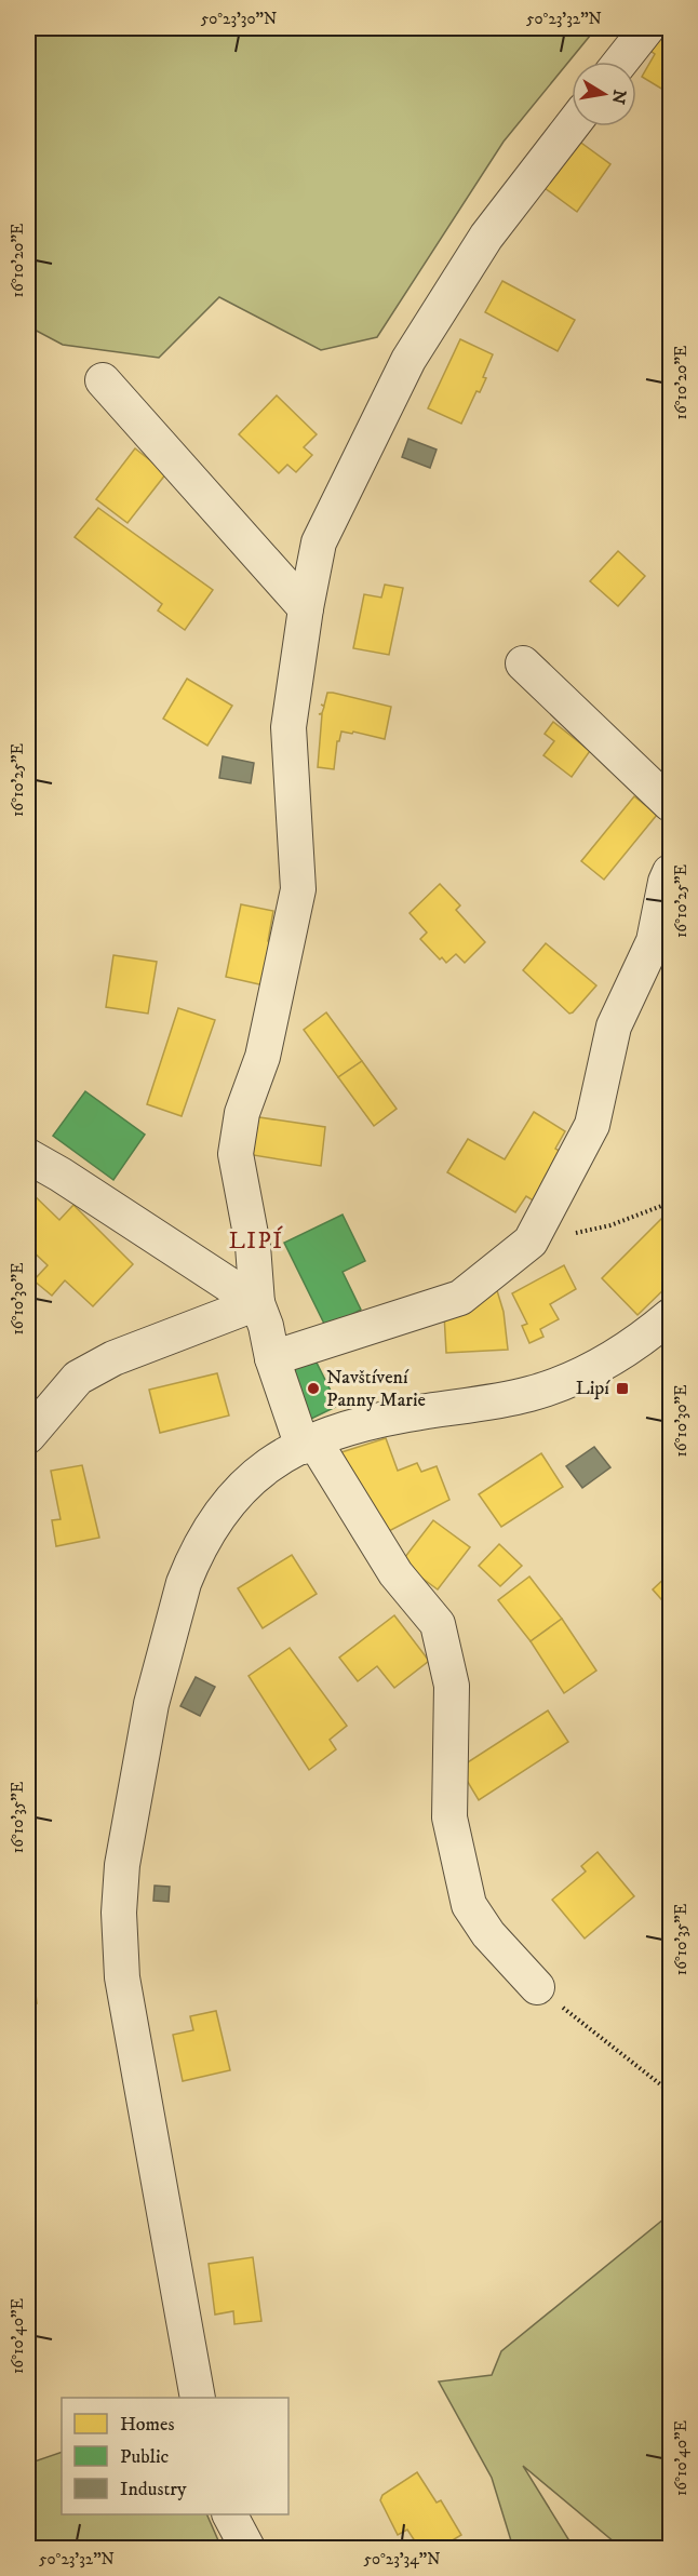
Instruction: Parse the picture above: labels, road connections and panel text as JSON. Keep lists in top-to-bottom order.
{
  "districts": ["LIPÍ"],
  "places": {
    "other": ["Navštívení Panny Marie"],
    "transit": ["Lipí"]
  },
  "legend": ["Homes", "Public", "Industry"],
  "north": "right",
  "coordinates": [
    "50°23'30\"N",
    "50°23'32\"N",
    "16°10'20\"E",
    "16°10'25\"E",
    "16°10'30\"E",
    "16°10'35\"E",
    "16°10'40\"E",
    "50°23'34\"N"
  ]
}
